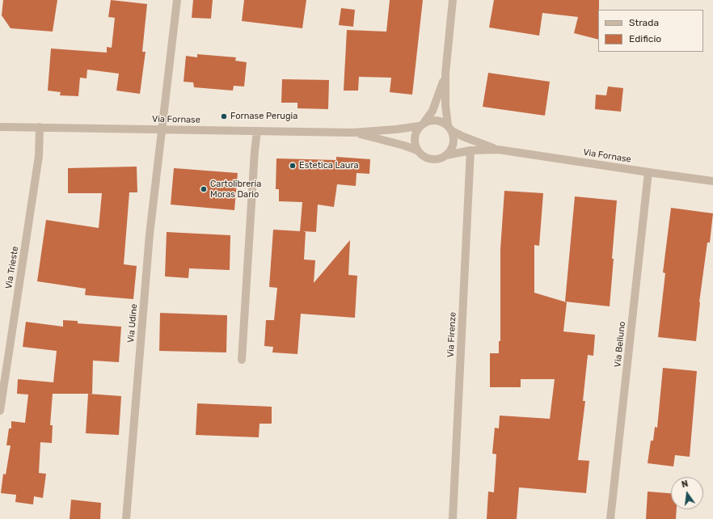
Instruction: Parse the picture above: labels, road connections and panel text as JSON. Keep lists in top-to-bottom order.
{
  "streets": {
    "street": [
      "Via Fornase",
      "Via Trieste",
      "Via Udine",
      "Via Firenze",
      "Via Belluno"
    ]
  },
  "crossings": [
    ["Via Fornase", "Via Trieste"],
    ["Via Fornase", "Via Udine"],
    ["Via Fornase", "Via Firenze"],
    ["Via Fornase", "Via Belluno"]
  ],
  "places": ["Fornase Perugia", "Estetica Laura", "Cartolibreria Moras Dario"],
  "legend": ["Strada", "Edificio"],
  "north": "top"
}
